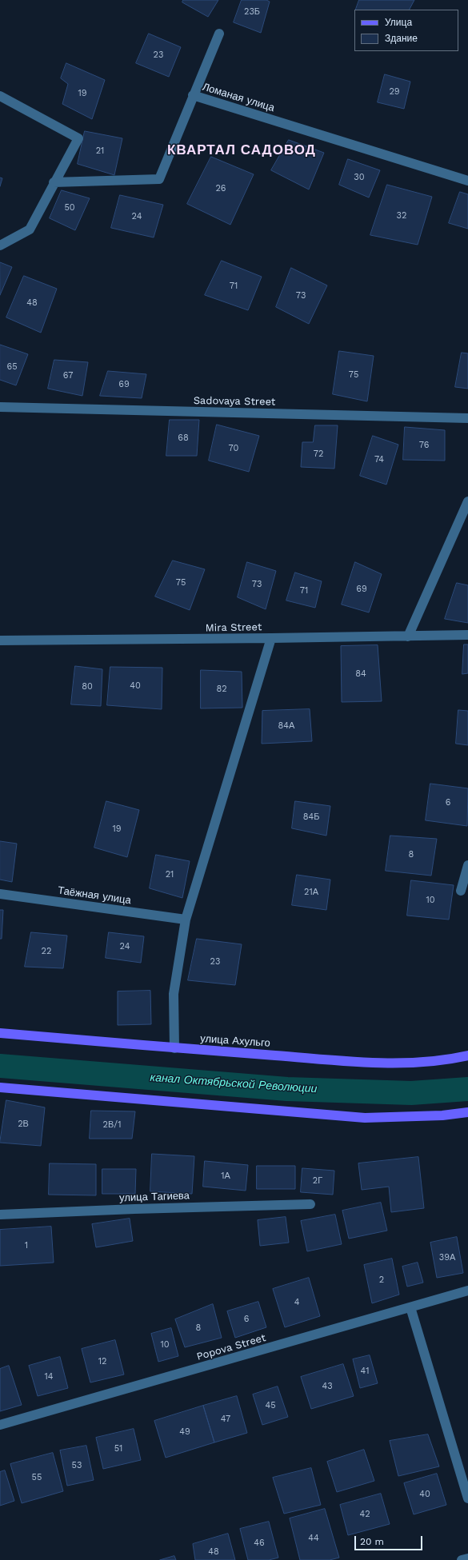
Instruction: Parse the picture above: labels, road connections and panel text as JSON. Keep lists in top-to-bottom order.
{
  "streets": {
    "main road": ["улица Ахульго"],
    "street": [
      "Ломаная улица",
      "Sadovaya Street",
      "Mira Street",
      "Таёжная улица",
      "улица Тагиева",
      "Popova Street"
    ]
  },
  "districts": ["КВАРТАЛ САДОВОД"],
  "water": ["канал Октябрьской Революции"],
  "house_numbers": [
    "23Б",
    "23",
    "29",
    "19",
    "21",
    "30",
    "26",
    "50",
    "32",
    "24",
    "71",
    "73",
    "48",
    "65",
    "75",
    "67",
    "69",
    "68",
    "76",
    "70",
    "72",
    "74",
    "75",
    "73",
    "69",
    "71",
    "84",
    "40",
    "80",
    "82",
    "84А",
    "6",
    "84Б",
    "19",
    "8",
    "21",
    "21А",
    "10",
    "24",
    "22",
    "23",
    "2В",
    "2В/1",
    "1А",
    "2Г",
    "1",
    "39А",
    "2",
    "4",
    "6",
    "8",
    "10",
    "12",
    "41",
    "14",
    "43",
    "45",
    "47",
    "49",
    "51",
    "53",
    "55",
    "40",
    "42",
    "44",
    "46",
    "48"
  ],
  "legend": ["Улица", "Здание"],
  "scale_bar": "20 m"
}
